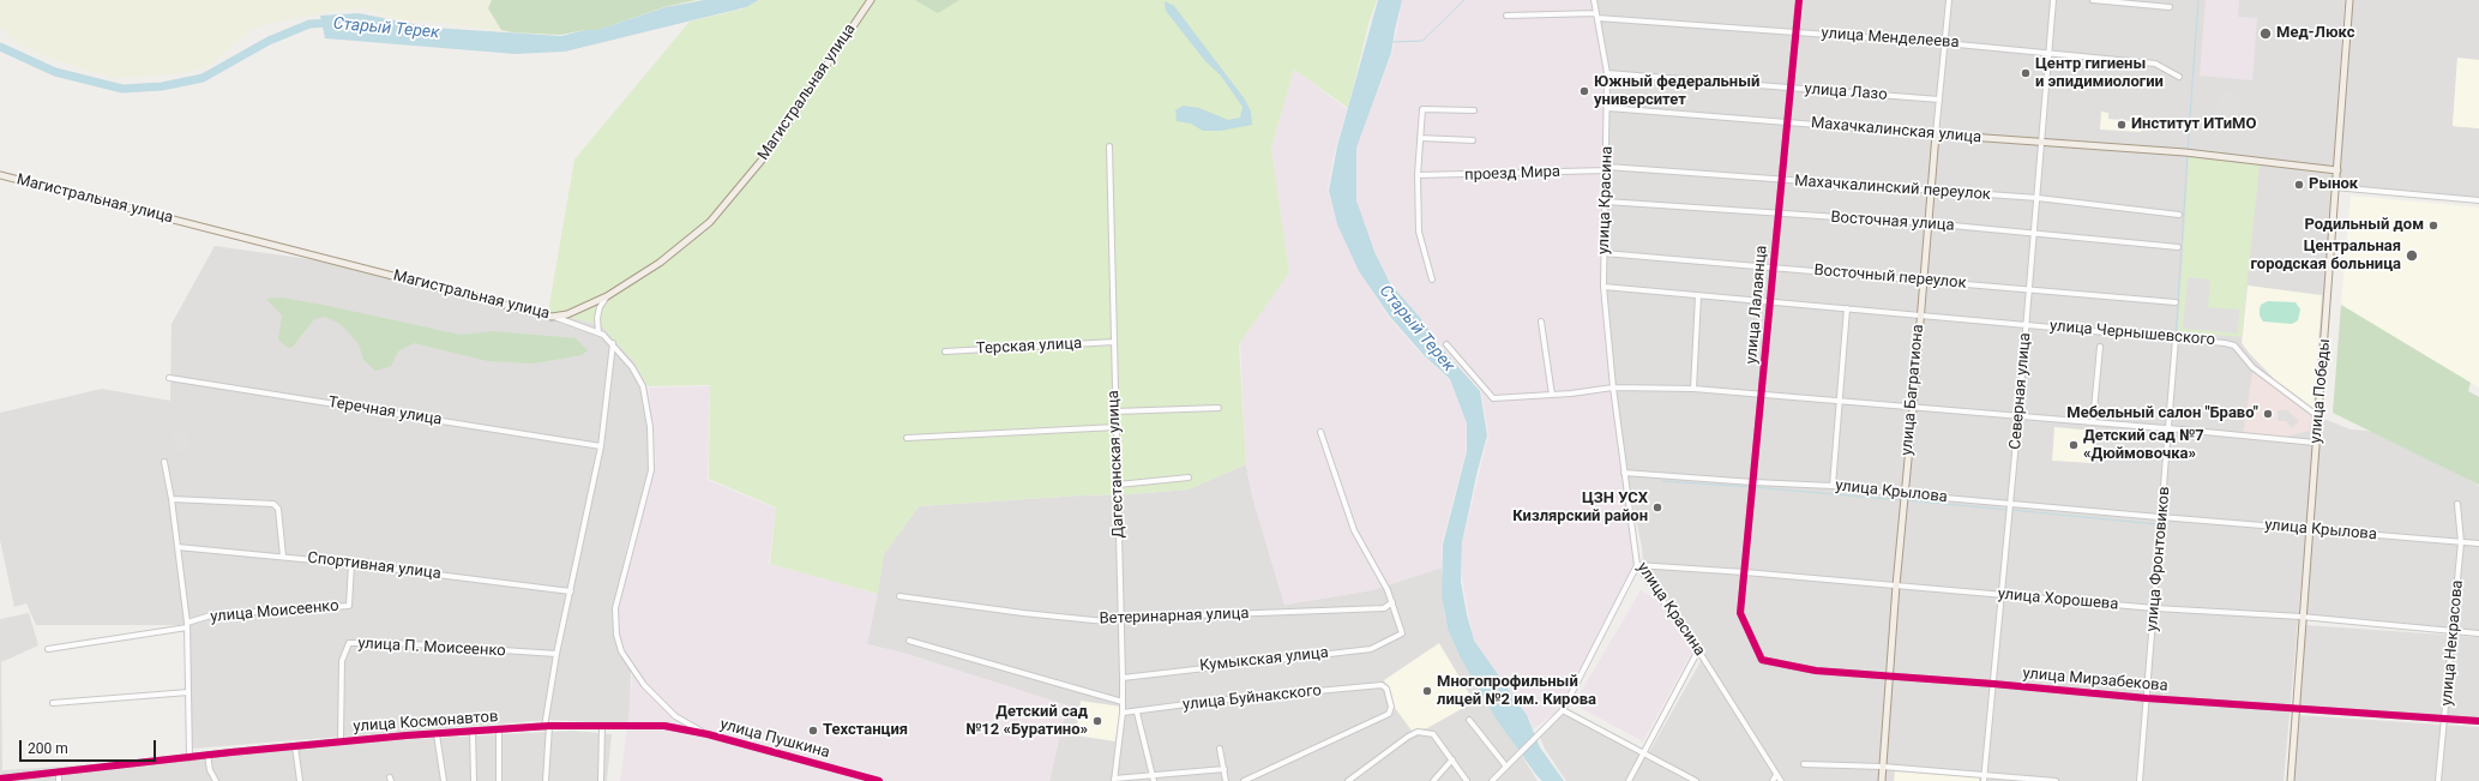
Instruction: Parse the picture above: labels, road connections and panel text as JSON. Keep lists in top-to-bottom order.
{
  "streets": {
    "main road": [
      "Магистральная улица",
      "Махачкалинская улица",
      "улица Багратиона",
      "улица Победы"
    ],
    "street": [
      "улица Менделеева",
      "улица Лазо",
      "проезд Мира",
      "Махачкалинский переулок",
      "улица Красина",
      "Восточная улица",
      "Восточный переулок",
      "улица Лалаянца",
      "улица Чернышевского",
      "Терская улица",
      "Северная улица",
      "Теречная улица",
      "Дагестанская улица",
      "улица Крылова",
      "улица Фронтовиков",
      "Спортивная улица",
      "улица Хорошева",
      "улица Моисеенко",
      "Ветеринарная улица",
      "улица Некрасова",
      "улица П. Моисеенко",
      "Кумыкская улица",
      "улица Мирзабекова",
      "улица Буйнакского",
      "улица Космонавтов",
      "улица Пушкина"
    ]
  },
  "crossings": [
    ["улица Менделеева", "улица Красина"],
    ["улица Менделеева", "улица Лалаянца"],
    ["улица Менделеева", "улица Багратиона"],
    ["улица Менделеева", "Северная улица"],
    ["Магистральная улица", "улица Пушкина"],
    ["улица Лазо", "улица Красина"],
    ["улица Лазо", "улица Лалаянца"],
    ["улица Лазо", "улица Багратиона"],
    ["Махачкалинская улица", "улица Красина"],
    ["Махачкалинская улица", "улица Лалаянца"],
    ["Махачкалинская улица", "улица Багратиона"],
    ["Махачкалинская улица", "Северная улица"],
    ["Махачкалинская улица", "улица Победы"],
    ["проезд Мира", "Махачкалинский переулок"],
    ["проезд Мира", "улица Красина"],
    ["Махачкалинский переулок", "улица Красина"],
    ["Махачкалинский переулок", "улица Лалаянца"],
    ["Махачкалинский переулок", "улица Багратиона"],
    ["Махачкалинский переулок", "Северная улица"],
    ["улица Красина", "Восточная улица"],
    ["улица Красина", "Восточный переулок"],
    ["улица Красина", "улица Чернышевского"],
    ["улица Красина", "улица Крылова"],
    ["улица Красина", "улица Хорошева"],
    ["Восточная улица", "улица Лалаянца"],
    ["Восточная улица", "улица Багратиона"],
    ["Восточная улица", "Северная улица"],
    ["Восточный переулок", "улица Лалаянца"],
    ["Восточный переулок", "улица Багратиона"],
    ["Восточный переулок", "Северная улица"],
    ["улица Лалаянца", "улица Чернышевского"],
    ["улица Лалаянца", "улица Крылова"],
    ["улица Лалаянца", "улица Хорошева"],
    ["улица Лалаянца", "улица Мирзабекова"],
    ["улица Чернышевского", "улица Багратиона"],
    ["улица Чернышевского", "Северная улица"],
    ["улица Чернышевского", "улица Победы"],
    ["улица Чернышевского", "улица Фронтовиков"],
    ["Терская улица", "Дагестанская улица"],
    ["улица Багратиона", "улица Крылова"],
    ["улица Багратиона", "улица Хорошева"],
    ["улица Багратиона", "улица Мирзабекова"],
    ["Северная улица", "улица Крылова"],
    ["Северная улица", "улица Хорошева"],
    ["Северная улица", "улица Мирзабекова"],
    ["улица Победы", "улица Крылова"],
    ["улица Победы", "улица Хорошева"],
    ["улица Победы", "улица Мирзабекова"],
    ["Дагестанская улица", "Ветеринарная улица"],
    ["Дагестанская улица", "Кумыкская улица"],
    ["Дагестанская улица", "улица Буйнакского"],
    ["улица Крылова", "улица Фронтовиков"],
    ["улица Крылова", "улица Некрасова"],
    ["улица Фронтовиков", "улица Хорошева"],
    ["улица Фронтовиков", "улица Мирзабекова"],
    ["Спортивная улица", "улица Моисеенко"],
    ["улица Хорошева", "улица Некрасова"],
    ["Ветеринарная улица", "Кумыкская улица"],
    ["улица Некрасова", "улица Мирзабекова"],
    ["улица П. Моисеенко", "улица Космонавтов"],
    ["улица Космонавтов", "улица Пушкина"]
  ],
  "water": ["Старый Терек"],
  "places": [
    "Мед-Люкс",
    "Центр гигиены и эпидимиологии",
    "Южный федеральный университет",
    "Институт ИТиМО",
    "Рынок",
    "Родильный дом",
    "Центральная городская больница",
    "Мебельный салон \"Браво\"",
    "Детский сад №7 «Дюймовочка»",
    "ЦЗН УСХ Кизлярский район",
    "Многопрофильный лицей №2 им. Кирова",
    "Детский сад №12 «Буратино»",
    "Техстанция"
  ],
  "scale_bar": "200 m"
}
